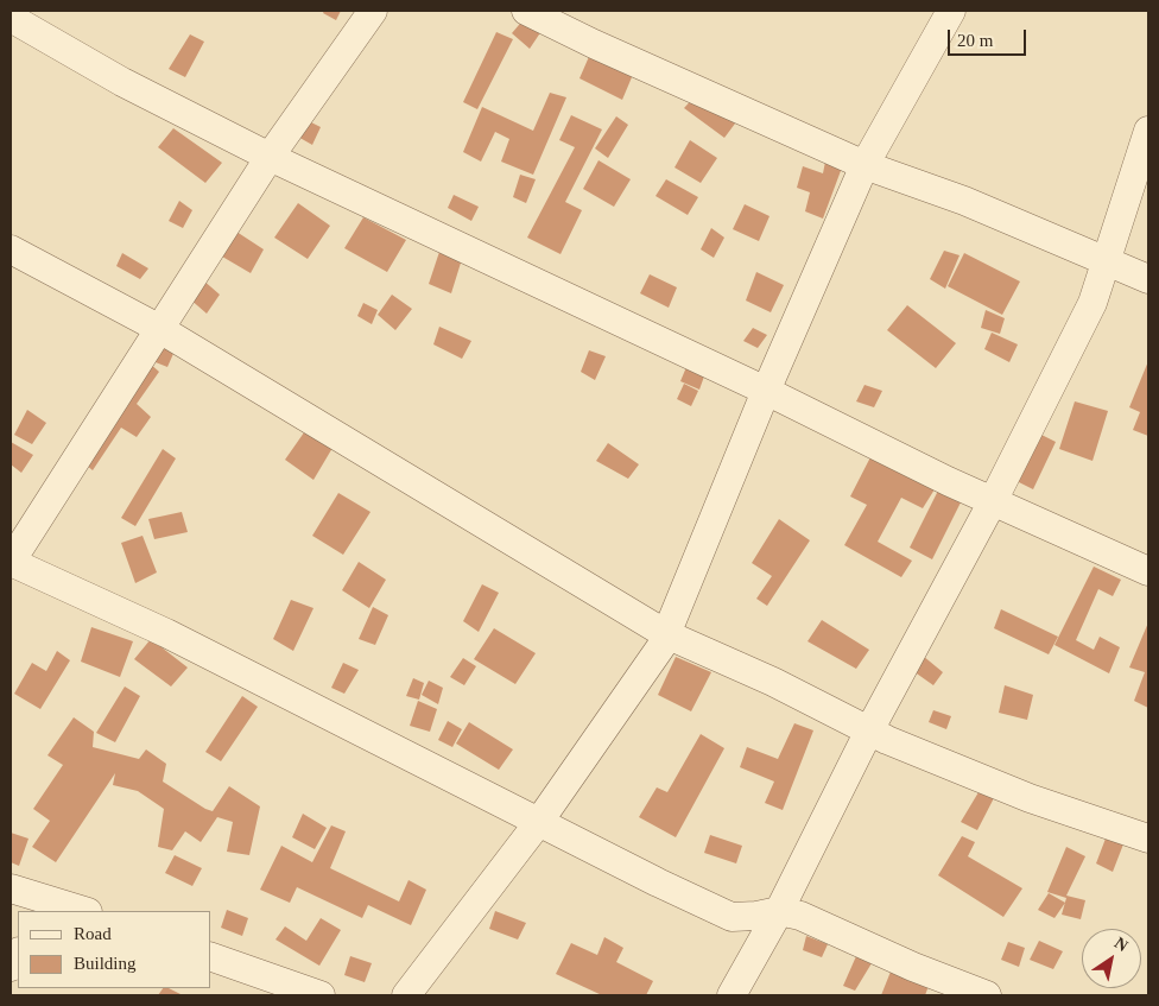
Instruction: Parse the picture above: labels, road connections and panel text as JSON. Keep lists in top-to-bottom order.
{
  "legend": ["Road", "Building"],
  "scale_bar": "20 m",
  "north": "top right"
}
